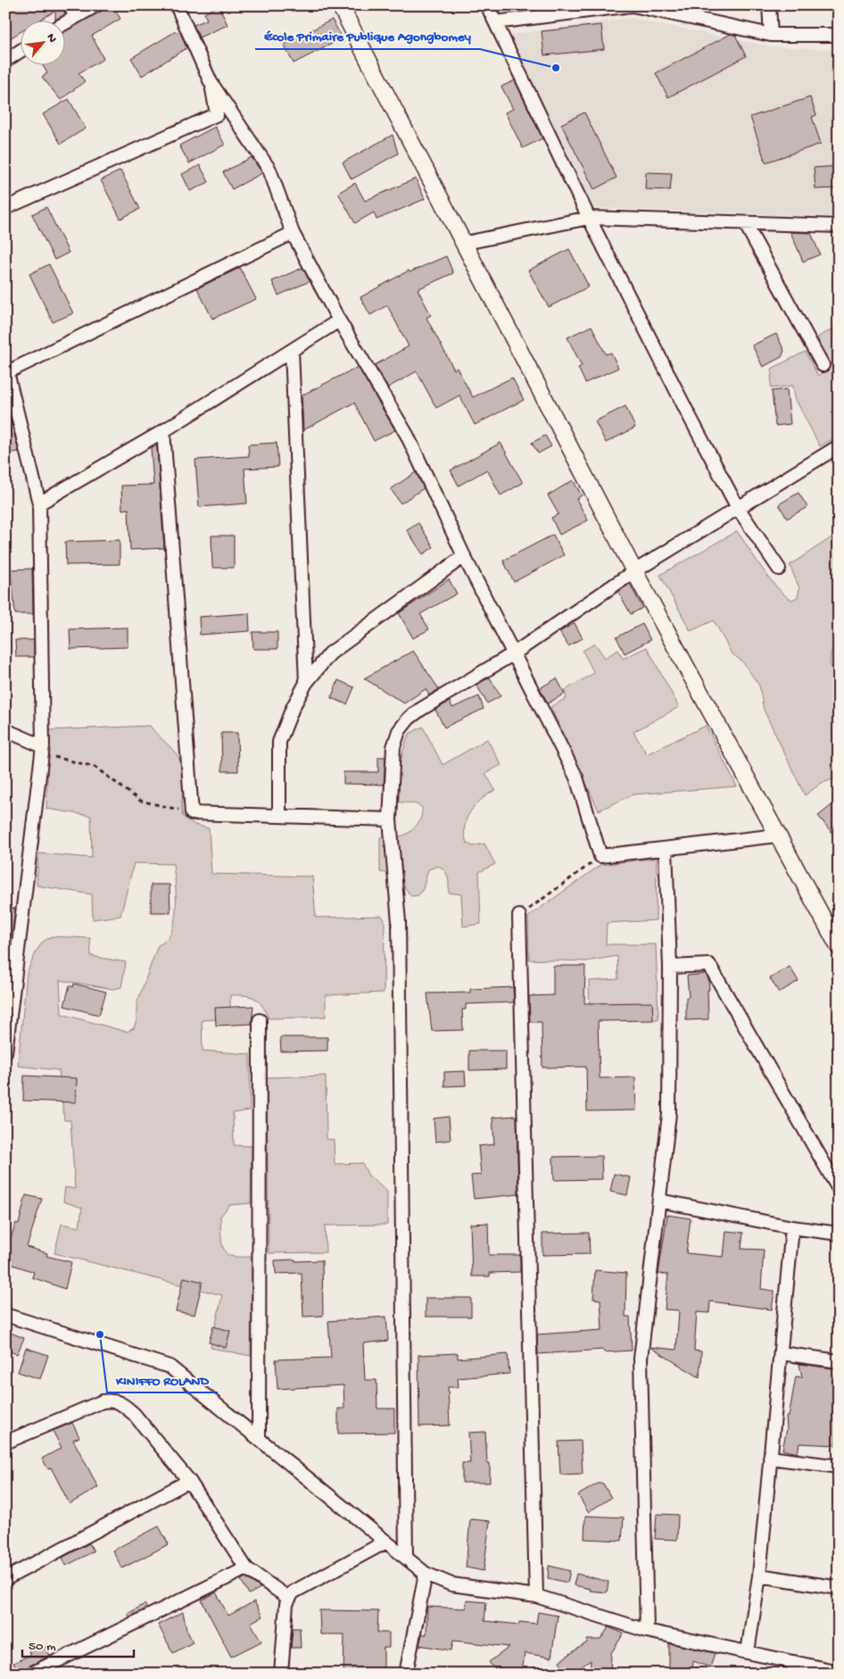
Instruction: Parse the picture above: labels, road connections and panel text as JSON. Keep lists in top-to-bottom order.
{
  "places": ["École Primaire Publique Agongbomey", "KINIFFO ROLAND"],
  "scale_bar": "50 m",
  "north": "top right"
}
